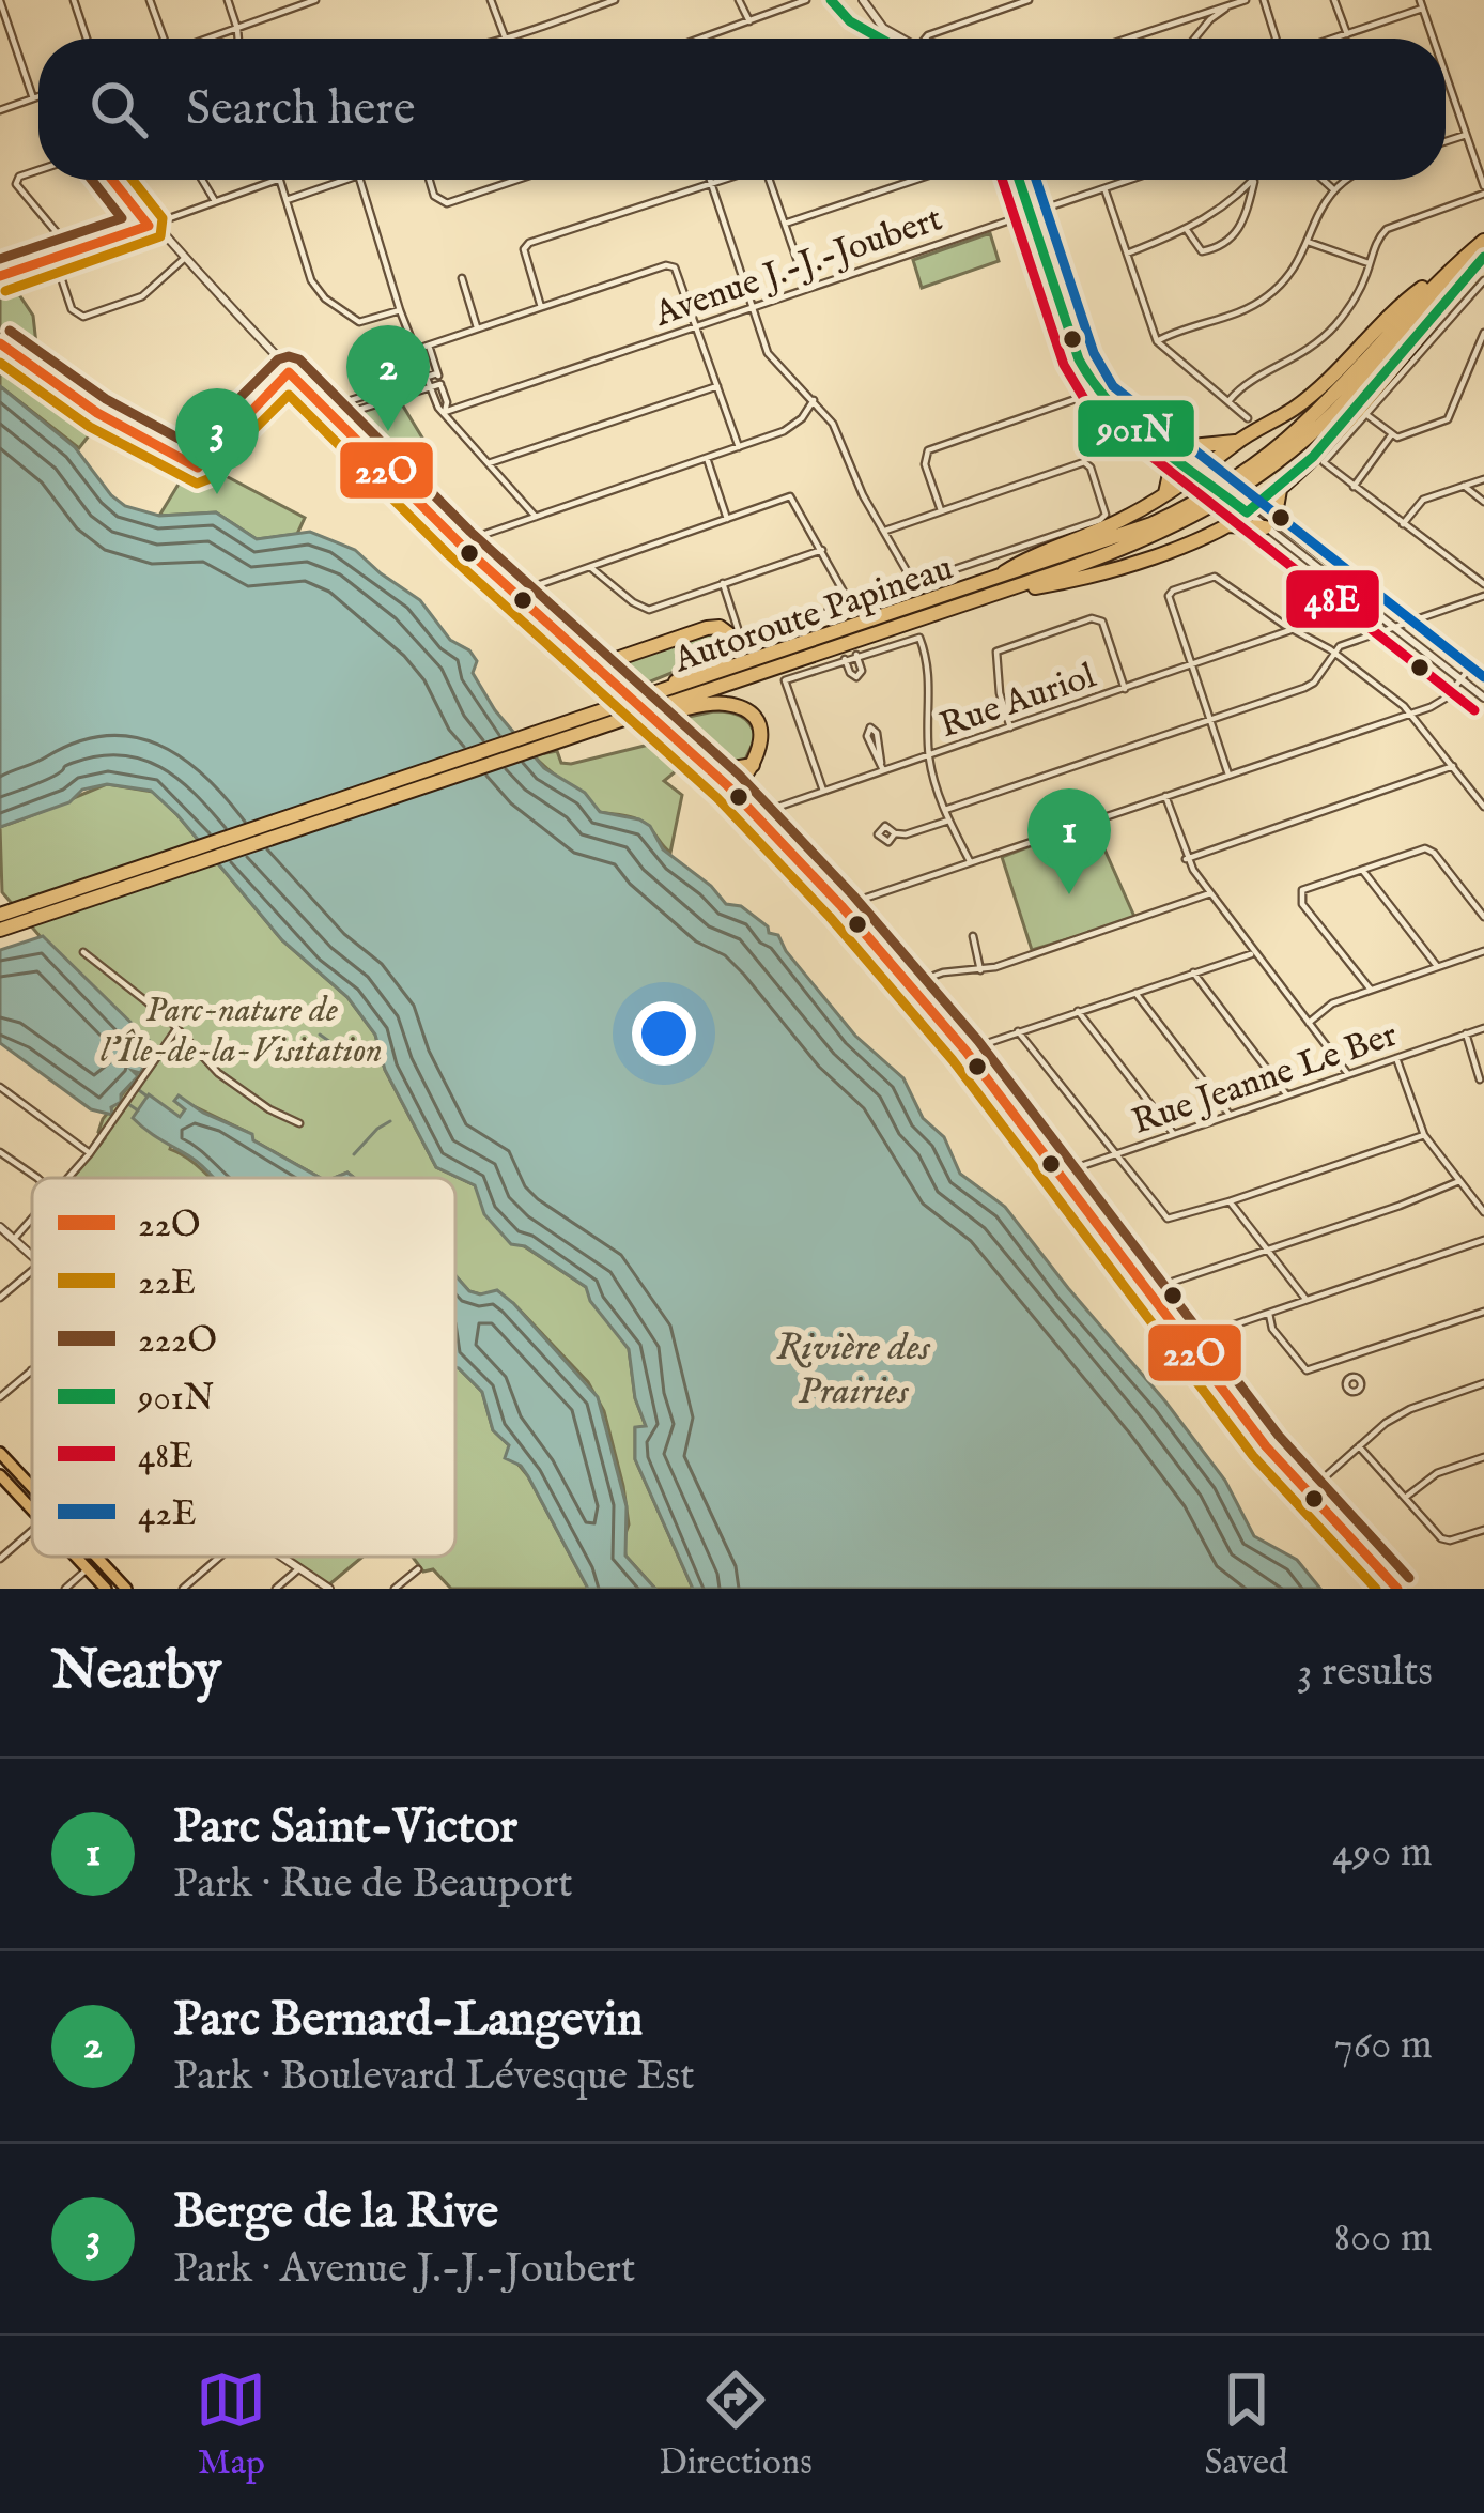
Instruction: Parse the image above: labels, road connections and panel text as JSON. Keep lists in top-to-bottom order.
{
  "streets": {
    "highway": ["Autoroute Papineau"],
    "street": ["Avenue J.-J.-Joubert", "Rue Auriol", "Rue Jeanne Le Ber"]
  },
  "water": ["Rivière des Prairies"],
  "parks": ["Parc-nature de l'Île-de-la-Visitation"],
  "lines": [
    "transit line 901N",
    "transit line 22O",
    "transit line 22E",
    "transit line 222O",
    "transit line 48E",
    "transit line 42E"
  ],
  "legend": [
    "22O",
    "22E",
    "222O",
    "901N",
    "48E",
    "42E"
  ],
  "page": {
    "search": "Search here",
    "pins": ["2", "3", "1"],
    "heading": ["Nearby", "3 results"],
    "list": [
      {
        "mark": "1",
        "name": "Parc Saint-Victor",
        "note": "Park · Rue de Beauport",
        "value": "490 m"
      },
      {
        "mark": "2",
        "name": "Parc Bernard-Langevin",
        "note": "Park · Boulevard Lévesque Est",
        "value": "760 m"
      },
      {
        "mark": "3",
        "name": "Berge de la Rive",
        "note": "Park · Avenue J.-J.-Joubert",
        "value": "800 m"
      }
    ],
    "nav": ["Map", "Directions", "Saved"]
  }
}
